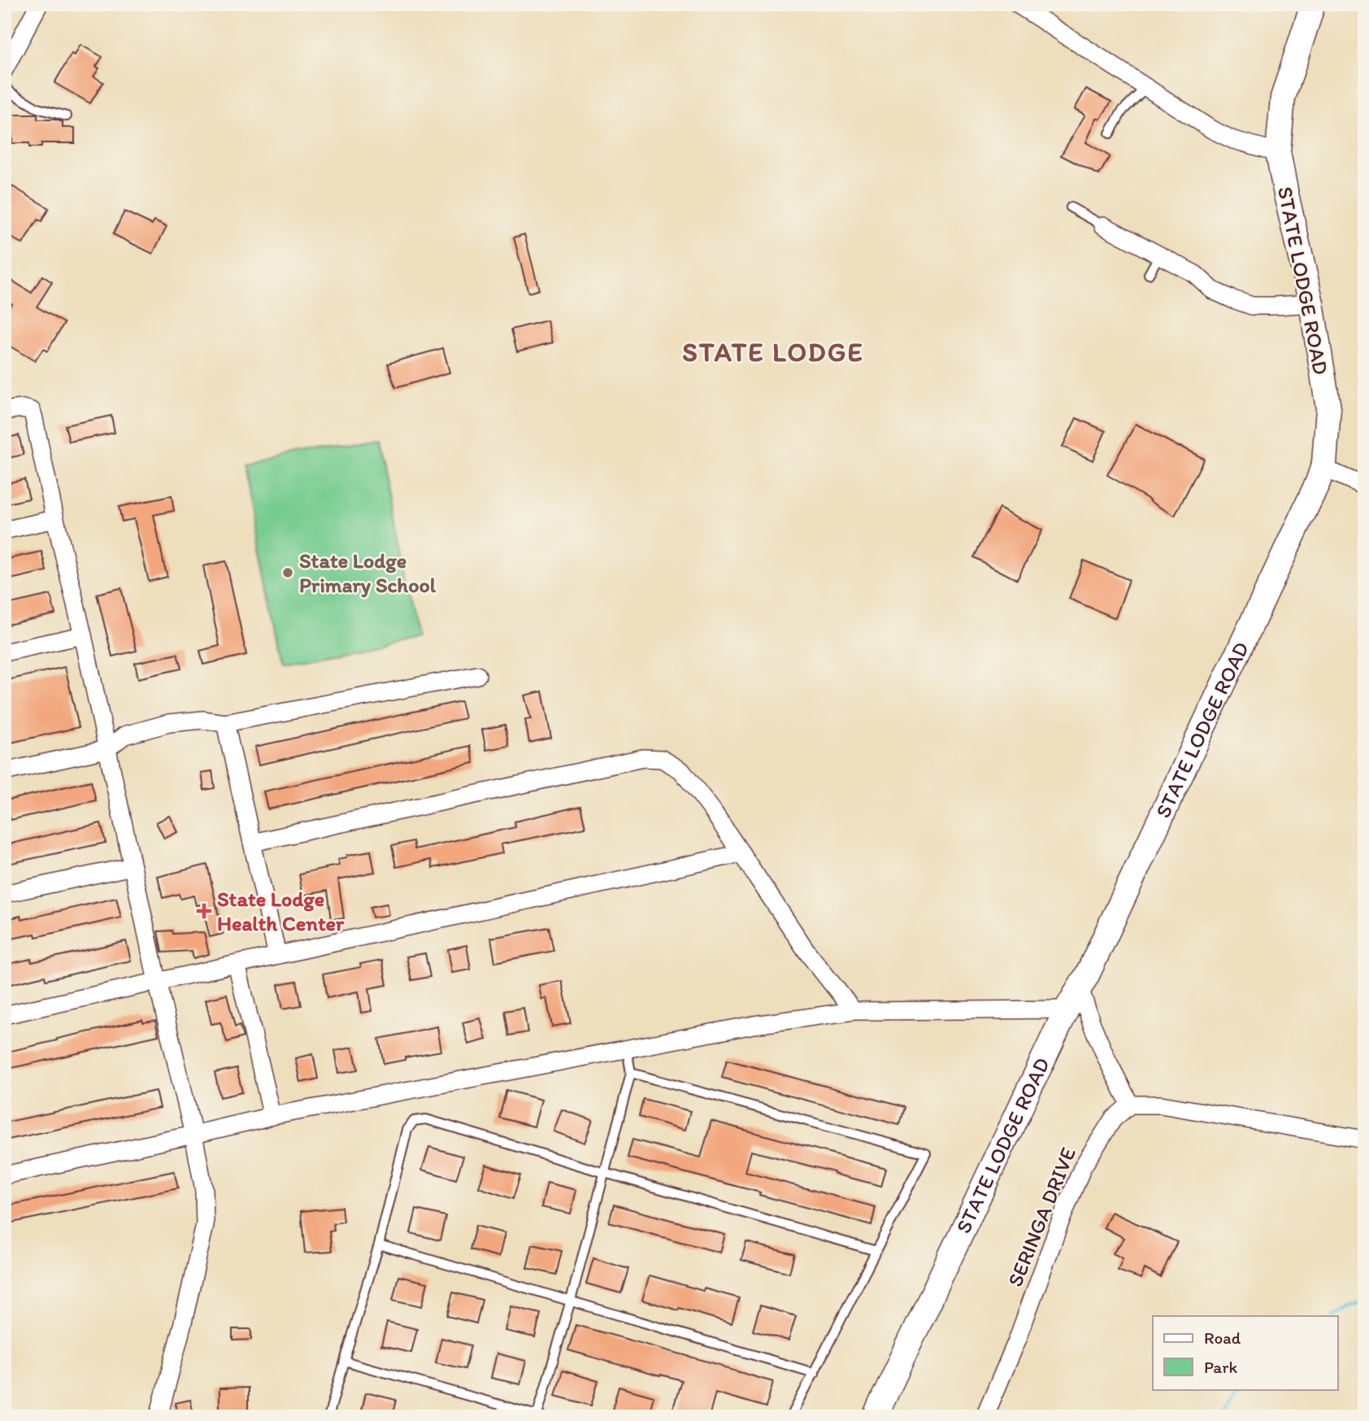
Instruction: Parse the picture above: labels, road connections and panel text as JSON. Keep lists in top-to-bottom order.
{
  "streets": {
    "street": ["STATE LODGE ROAD", "SERINGA DRIVE"]
  },
  "districts": ["STATE LODGE"],
  "places": {
    "other": ["State Lodge Primary School"],
    "health": ["State Lodge Health Center"]
  },
  "legend": ["Road", "Park"]
}
